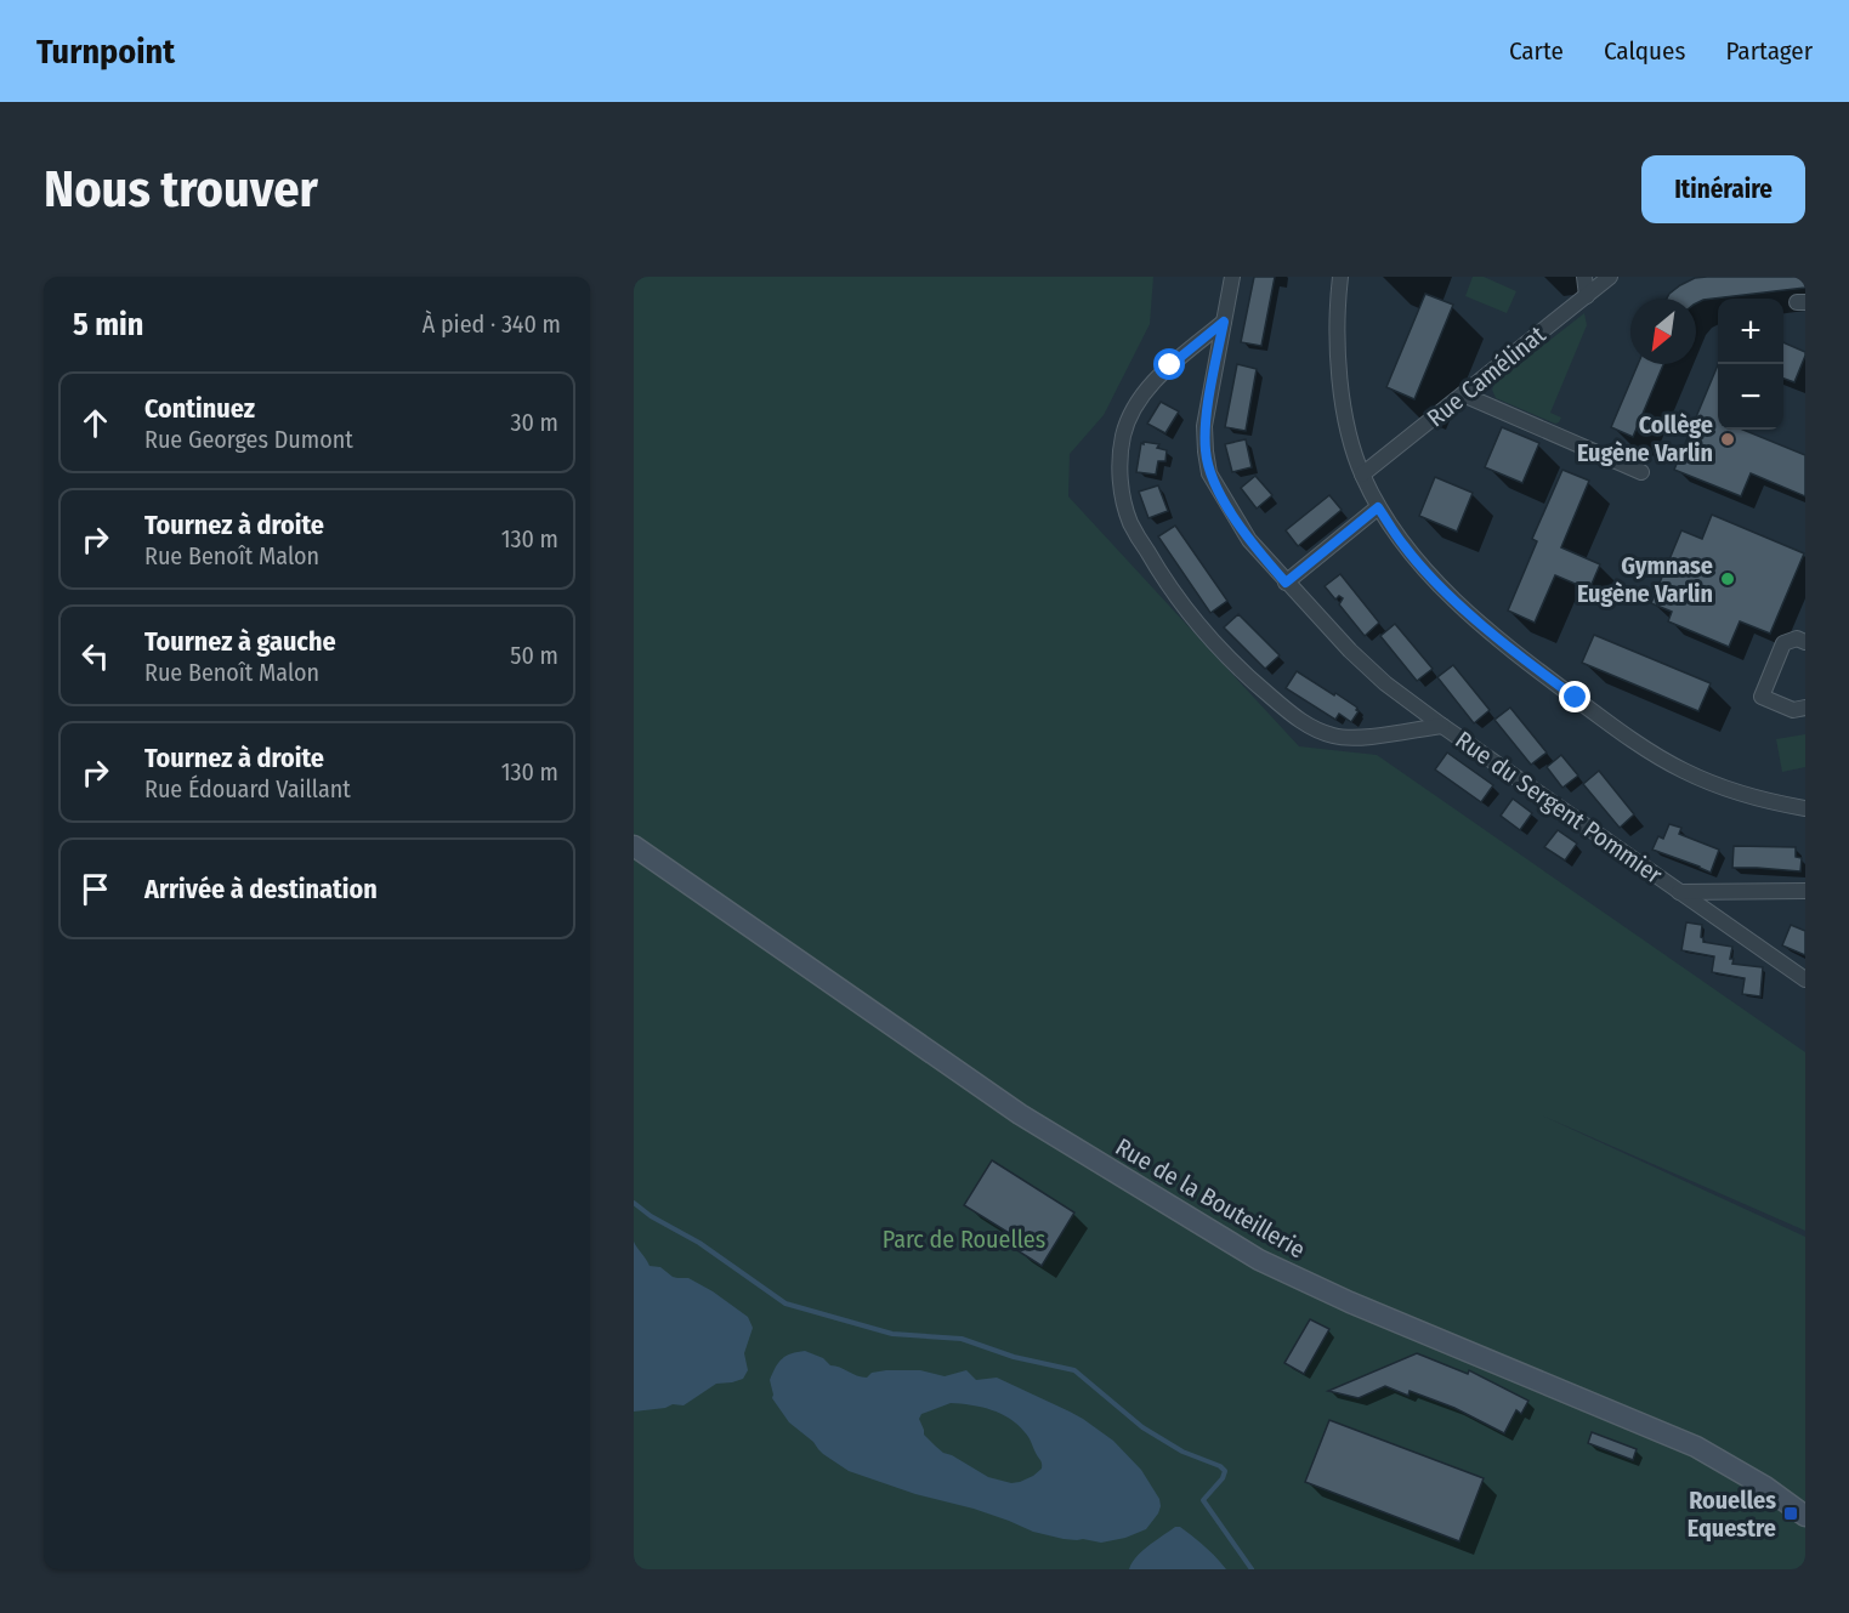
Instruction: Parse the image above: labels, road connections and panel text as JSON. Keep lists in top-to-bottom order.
{
  "streets": {
    "street": ["Rue Camélinat", "Rue du Sergent Pommier", "Rue de la Bouteillerie"]
  },
  "parks": ["Parc de Rouelles"],
  "places": {
    "other": ["Collège Eugène Varlin", "Gymnase Eugène Varlin"],
    "transit": ["Rouelles Equestre"]
  },
  "north": "bottom left",
  "page": {
    "header": "Turnpoint",
    "nav": ["Carte", "Calques", "Partager"],
    "buttons": "Itinéraire",
    "title": "Nous trouver",
    "heading": ["5 min", "À pied · 340 m"],
    "map_buttons": ["+", "−"],
    "list": [
      ["Continuez", "Rue Georges Dumont", "30 m"],
      ["Tournez à droite", "Rue Benoît Malon", "130 m"],
      ["Tournez à gauche", "Rue Benoît Malon", "50 m"],
      ["Tournez à droite", "Rue Édouard Vaillant", "130 m"],
      "Arrivée à destination"
    ]
  }
}
